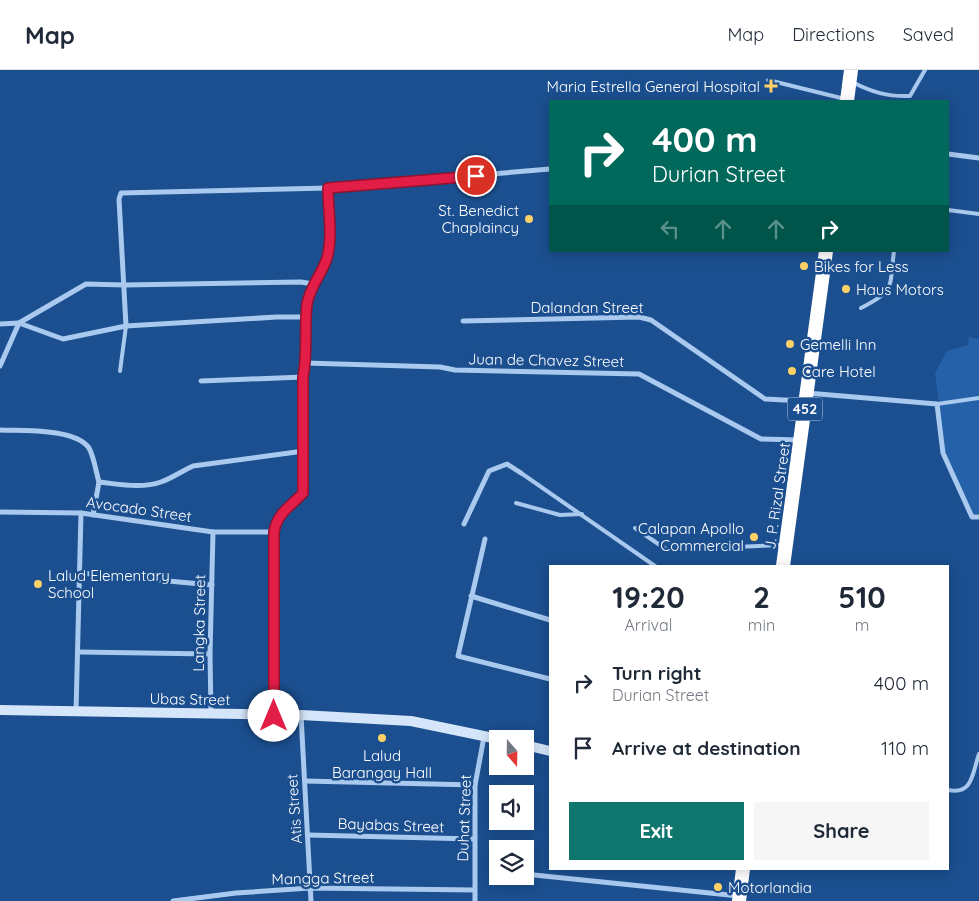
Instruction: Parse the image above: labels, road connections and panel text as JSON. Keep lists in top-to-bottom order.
{
  "streets": {
    "highway": ["452", "J. P. Rizal Street"],
    "street": [
      "Dalandan Street",
      "Juan de Chavez Street",
      "Avocado Street",
      "Langka Street",
      "Ubas Street",
      "Atis Street",
      "Duhat Street",
      "Bayabas Street",
      "Mangga Street"
    ]
  },
  "crossings": [
    ["Dalandan Street", "J. P. Rizal Street"],
    ["Juan de Chavez Street", "J. P. Rizal Street"],
    ["Avocado Street", "Langka Street"],
    ["Langka Street", "Ubas Street"],
    ["Ubas Street", "Atis Street"],
    ["Ubas Street", "Duhat Street"],
    ["Atis Street", "Bayabas Street"],
    ["Atis Street", "Mangga Street"],
    ["Duhat Street", "Bayabas Street"],
    ["Duhat Street", "Mangga Street"]
  ],
  "places": {
    "health": ["Maria Estrella General Hospital"],
    "other": [
      "St. Benedict Chaplaincy",
      "Bikes for Less",
      "Haus Motors",
      "Gemelli Inn",
      "Care Hotel",
      "Calapan Apollo Commercial",
      "Lalud Elementary School",
      "Lalud Barangay Hall",
      "Motorlandia"
    ]
  },
  "north": "bottom",
  "page": {
    "header": "Map",
    "nav": ["Map", "Directions", "Saved"],
    "turn": ["400 m", "Durian Street"],
    "eta": [
      "19:20",
      "Arrival",
      "2",
      "min",
      "510",
      "m"
    ],
    "list": [
      {
        "name": "Turn right",
        "note": "Durian Street",
        "value": "400 m"
      },
      {
        "name": "Arrive at destination",
        "value": "110 m"
      }
    ],
    "buttons": ["Exit", "Share"]
  }
}
